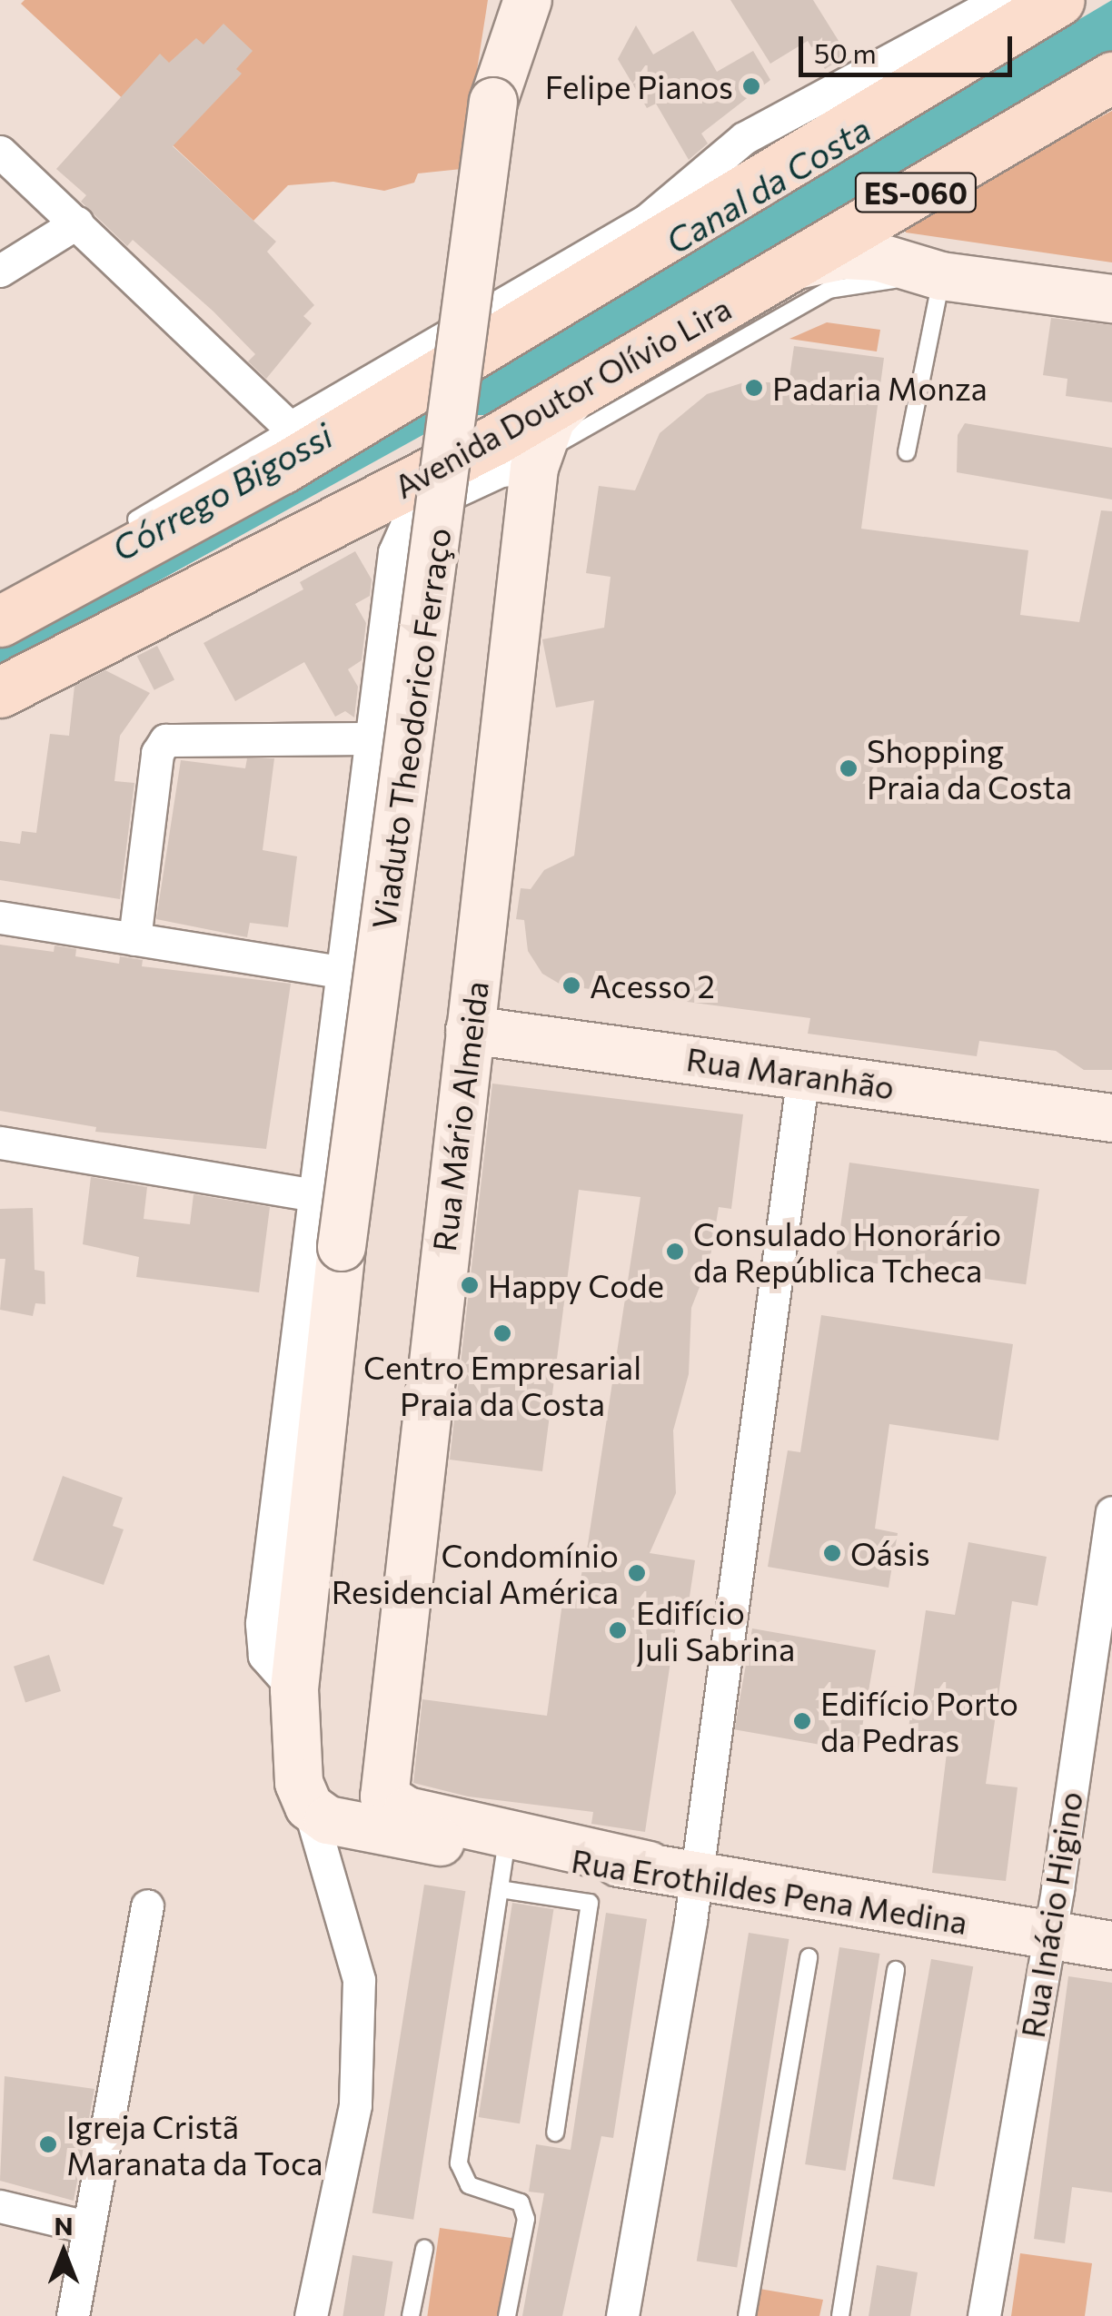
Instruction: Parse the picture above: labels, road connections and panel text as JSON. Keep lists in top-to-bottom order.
{
  "streets": {
    "main road": ["ES-060", "Avenida Doutor Olívio Lira"],
    "street": [
      "Viaduto Theodorico Ferraço",
      "Rua Maranhão",
      "Rua Mário Almeida",
      "Rua Erothildes Pena Medina",
      "Rua Inácio Higino"
    ]
  },
  "crossings": [
    ["Avenida Doutor Olívio Lira", "Rua Mário Almeida"],
    ["Rua Maranhão", "Rua Mário Almeida"],
    ["Rua Mário Almeida", "Rua Erothildes Pena Medina"],
    ["Rua Erothildes Pena Medina", "Rua Inácio Higino"]
  ],
  "water": ["Canal da Costa", "Córrego Bigossi"],
  "places": [
    "Felipe Pianos",
    "Padaria Monza",
    "Shopping Praia da Costa",
    "Acesso 2",
    "Consulado Honorário da República Tcheca",
    "Happy Code",
    "Centro Empresarial Praia da Costa",
    "Oásis",
    "Condomínio Residencial América",
    "Edifício Juli Sabrina",
    "Edifício Porto da Pedras",
    "Igreja Cristã Maranata da Toca"
  ],
  "scale_bar": "50 m",
  "north": "top"
}
